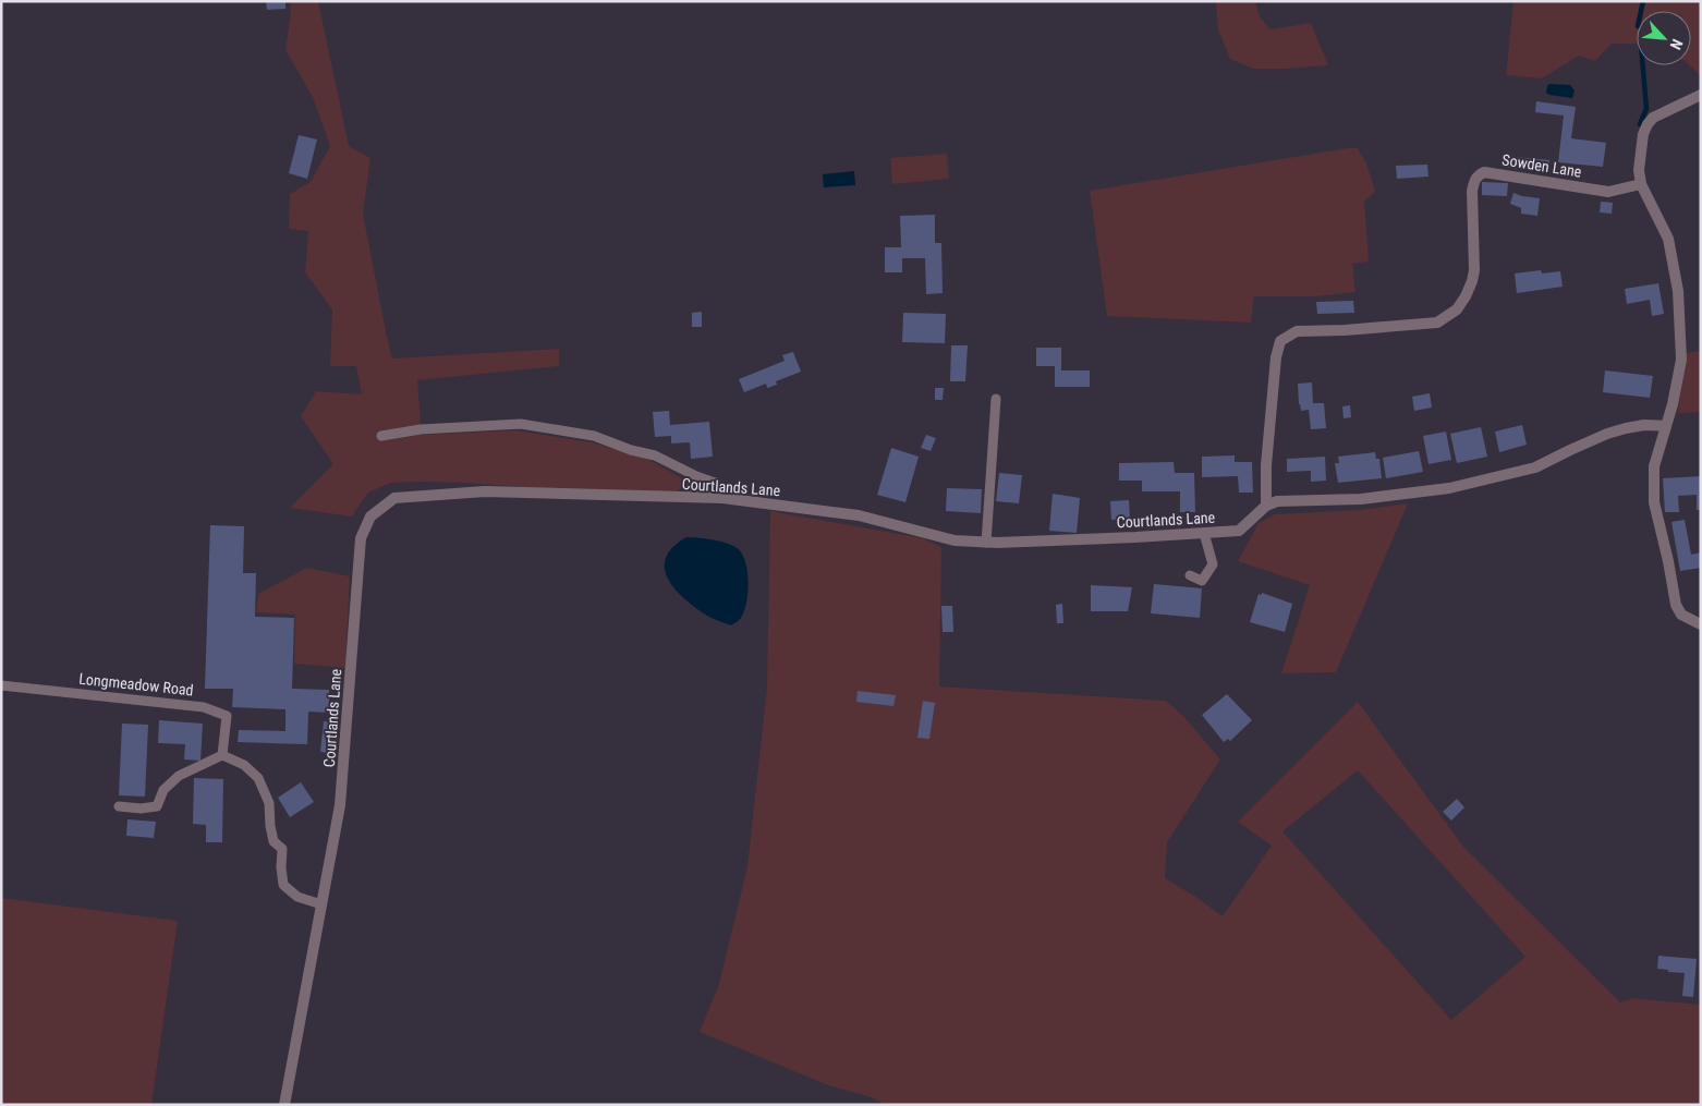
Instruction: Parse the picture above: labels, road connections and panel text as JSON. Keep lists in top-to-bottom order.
{
  "streets": {
    "street": ["Sowden Lane", "Courtlands Lane"],
    "lane": ["Longmeadow Road"]
  },
  "crossings": [
    ["Sowden Lane", "Courtlands Lane"]
  ],
  "north": "bottom right"
}
